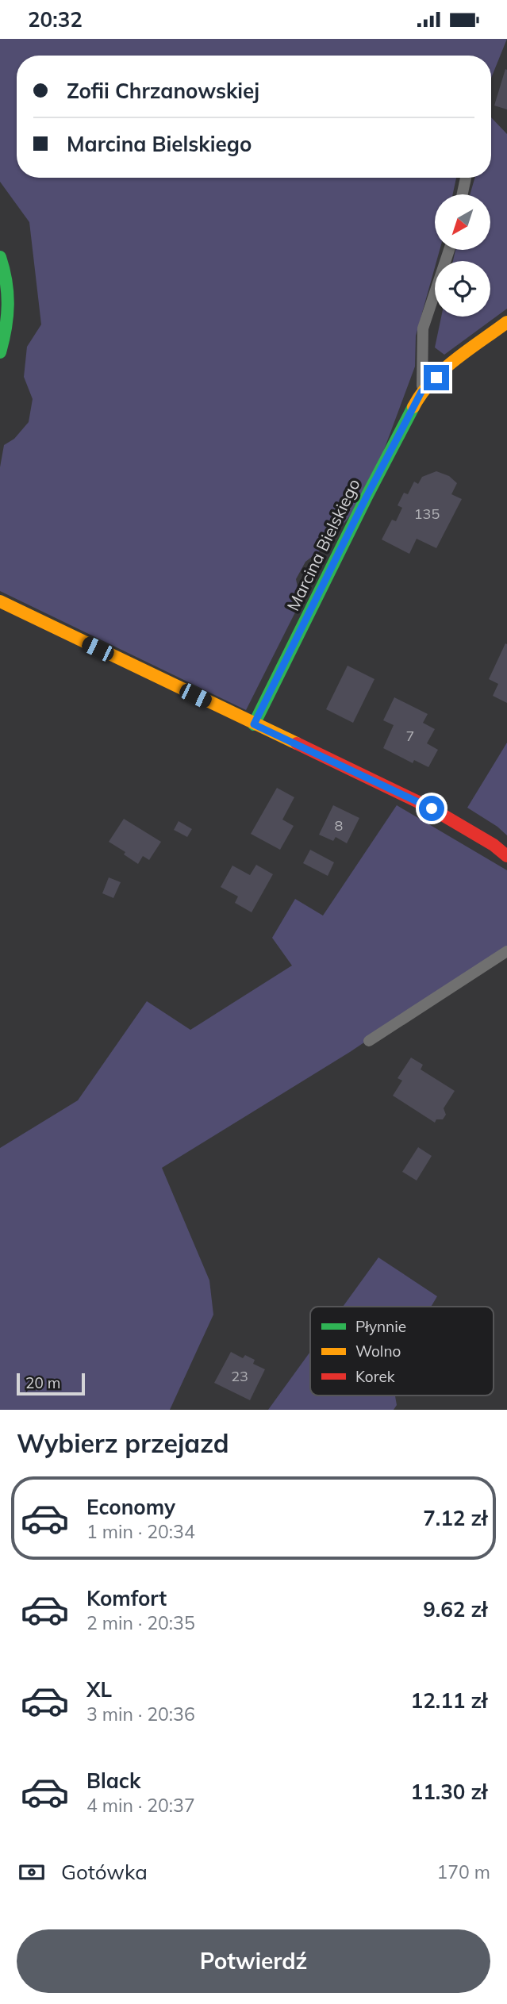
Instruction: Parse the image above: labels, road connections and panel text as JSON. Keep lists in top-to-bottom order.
{
  "streets": {
    "street": ["Marcina Bielskiego"]
  },
  "house_numbers": [
    "135",
    "7",
    "8",
    "23"
  ],
  "legend": ["Płynnie", "Wolno", "Korek"],
  "scale_bar": "20 m",
  "north": "bottom left",
  "page": {
    "status": "20:32",
    "banner": ["Zofii Chrzanowskiej", "Marcina Bielskiego"],
    "scale": "20 m",
    "heading": "Wybierz przejazd",
    "list": [
      {
        "name": "Economy",
        "note": "1 min · 20:34",
        "value": "7.12 zł"
      },
      {
        "name": "Komfort",
        "note": "2 min · 20:35",
        "value": "9.62 zł"
      },
      {
        "name": "XL",
        "note": "3 min · 20:36",
        "value": "12.11 zł"
      },
      {
        "name": "Black",
        "note": "4 min · 20:37",
        "value": "11.30 zł"
      }
    ],
    "pay": ["Gotówka", "170 m"],
    "buttons": "Potwierdź"
  }
}
